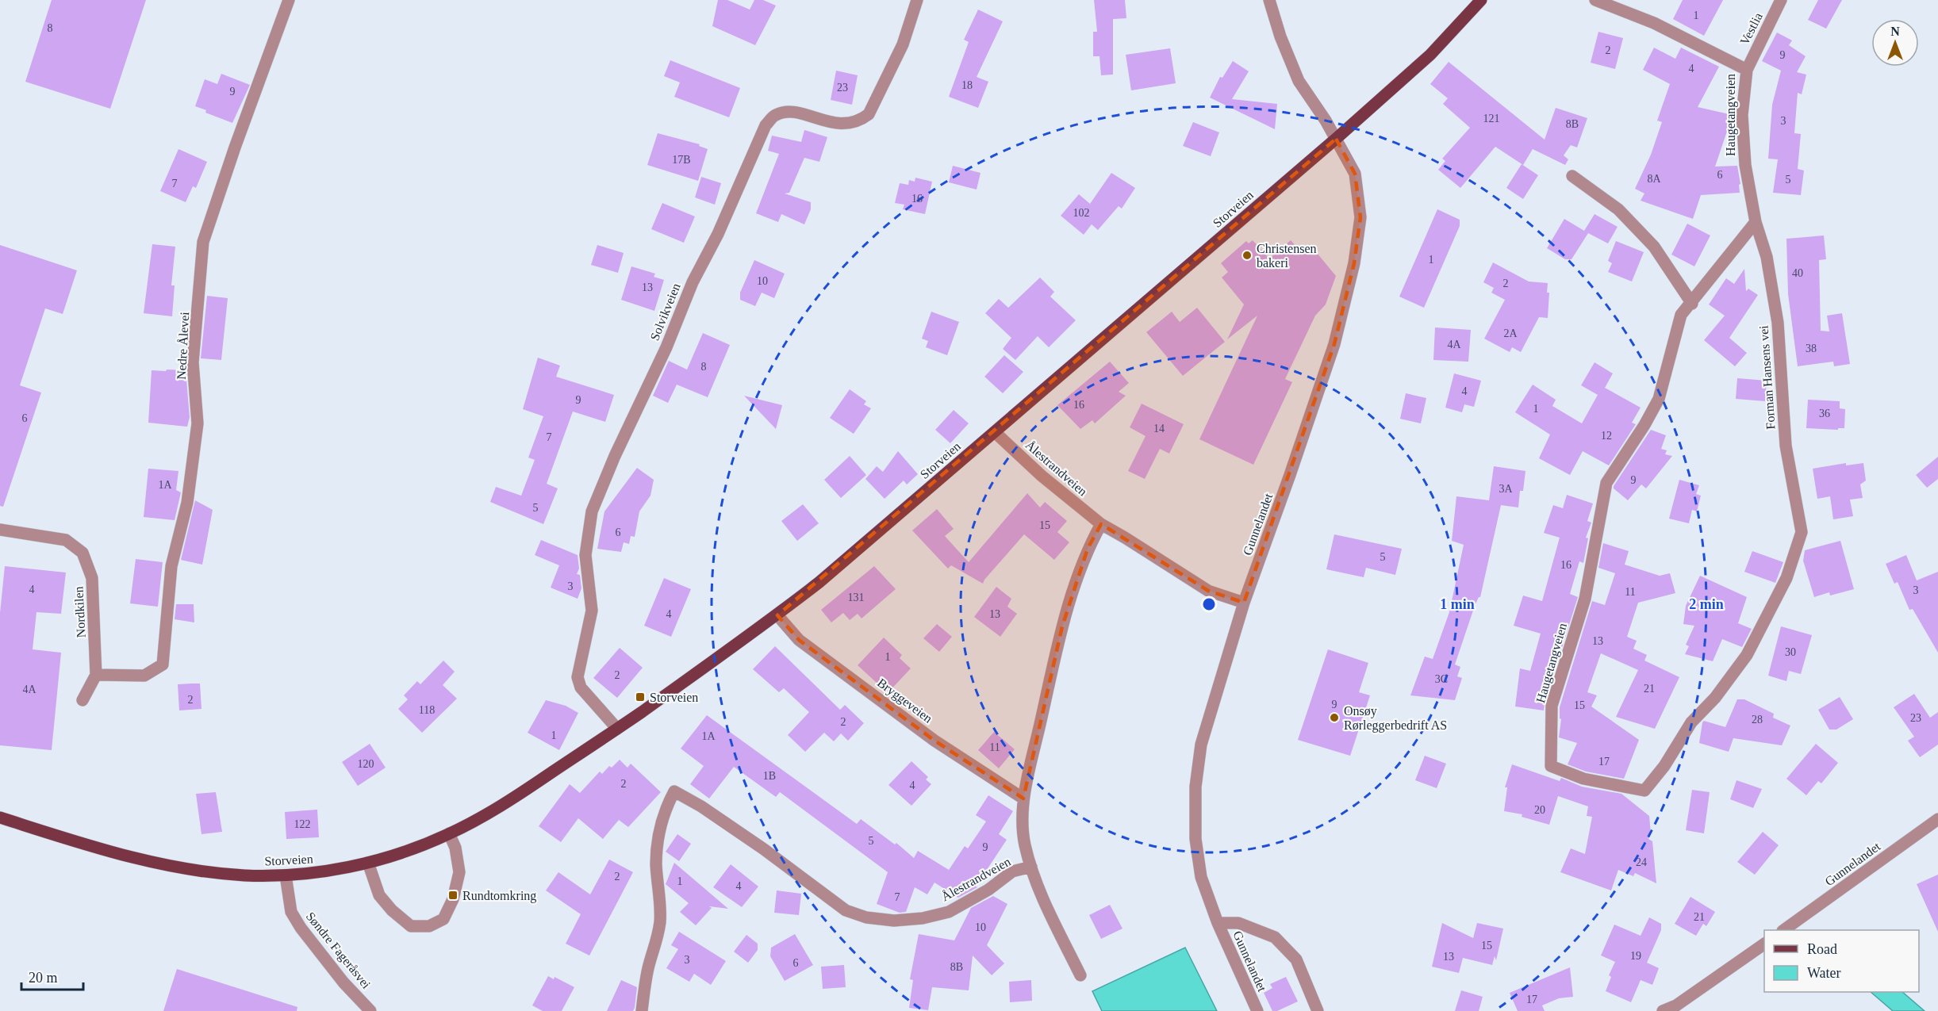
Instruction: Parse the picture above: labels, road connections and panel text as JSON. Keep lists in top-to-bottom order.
{
  "streets": {
    "main road": ["Storveien"],
    "street": [
      "Vestlia",
      "Haugetangveien",
      "Solvikveien",
      "Nedre Ålevei",
      "Forman Hansens vei",
      "Ålestrandveien",
      "Gunnelandet",
      "Nordkilen",
      "Bryggeveien",
      "Søndre Fageråsvei"
    ]
  },
  "crossings": [
    ["Vestlia", "Haugetangveien"],
    ["Haugetangveien", "Forman Hansens vei"],
    ["Storveien", "Solvikveien"],
    ["Storveien", "Ålestrandveien"],
    ["Storveien", "Gunnelandet"],
    ["Storveien", "Bryggeveien"],
    ["Storveien", "Søndre Fageråsvei"],
    ["Nedre Ålevei", "Nordkilen"],
    ["Ålestrandveien", "Gunnelandet"],
    ["Ålestrandveien", "Bryggeveien"]
  ],
  "places": {
    "other": ["Christensen bakeri", "Onsøy Rørleggerbedrift AS"],
    "transit": ["Storveien", "Rundtomkring"]
  },
  "house_numbers": [
    "1",
    "8",
    "2",
    "9",
    "4",
    "18",
    "23",
    "9",
    "121",
    "3",
    "8B",
    "17B",
    "6",
    "8A",
    "5",
    "7",
    "16",
    "102",
    "1",
    "40",
    "10",
    "2",
    "13",
    "2A",
    "4A",
    "38",
    "8",
    "4",
    "9",
    "16",
    "1",
    "36",
    "6",
    "14",
    "12",
    "7",
    "9",
    "1A",
    "3A",
    "5",
    "15",
    "6",
    "5",
    "16",
    "3",
    "4",
    "3",
    "11",
    "131",
    "4",
    "13",
    "13",
    "30",
    "1",
    "2",
    "3C",
    "21",
    "4A",
    "2",
    "9",
    "15",
    "118",
    "23",
    "28",
    "2",
    "1",
    "1A",
    "11",
    "17",
    "120",
    "1B",
    "2",
    "4",
    "20",
    "122",
    "5",
    "9",
    "24",
    "2",
    "1",
    "4",
    "7",
    "21",
    "10",
    "15",
    "19",
    "13",
    "3",
    "6",
    "8B",
    "17"
  ],
  "legend": ["Road", "Water"],
  "scale_bar": "20 m",
  "north": "top",
  "rings": ["1 min", "2 min"]
}
